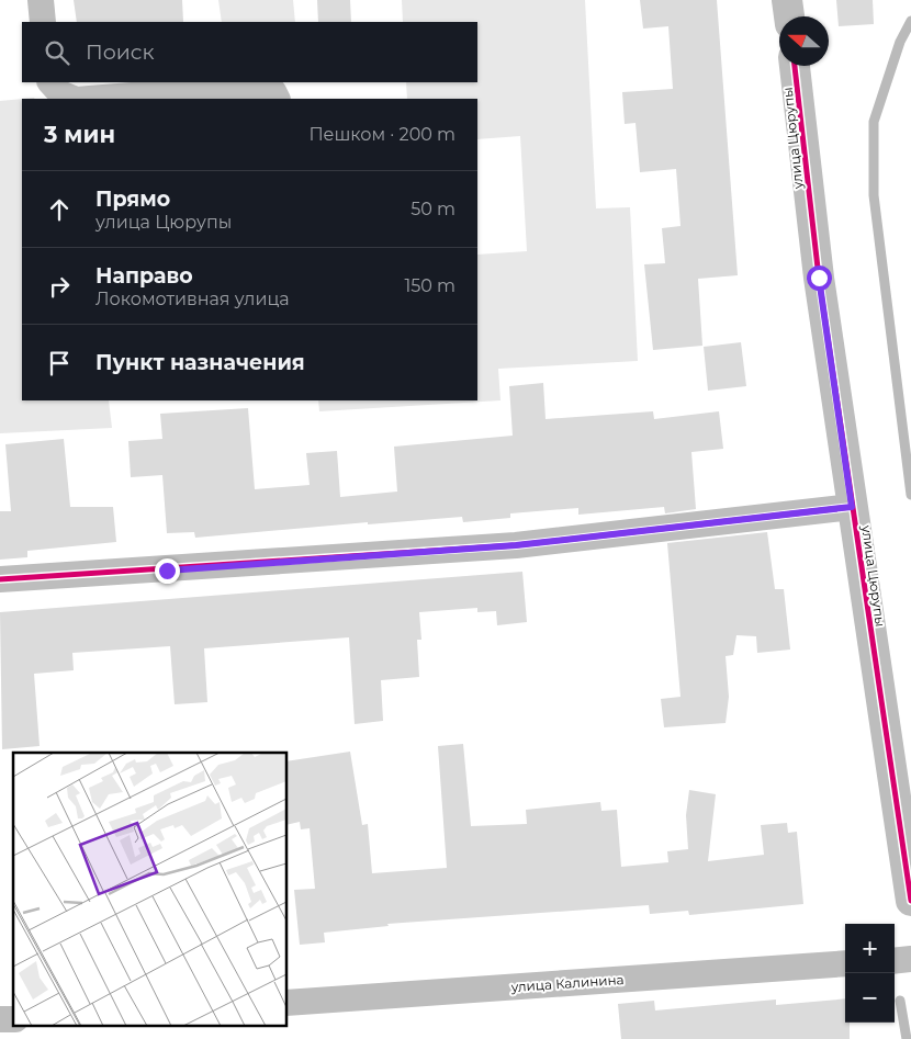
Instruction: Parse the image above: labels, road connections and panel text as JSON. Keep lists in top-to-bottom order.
{
  "streets": {
    "street": ["улица Цюрупы", "улица Калинина"]
  },
  "north": "left",
  "page": {
    "search": "Поиск",
    "heading": ["3 мин", "Пешком · 200 m"],
    "list": [
      ["Прямо", "улица Цюрупы", "50 m"],
      ["Направо", "Локомотивная улица", "150 m"],
      "Пункт назначения"
    ],
    "map_buttons": ["+", "−"]
  }
}
